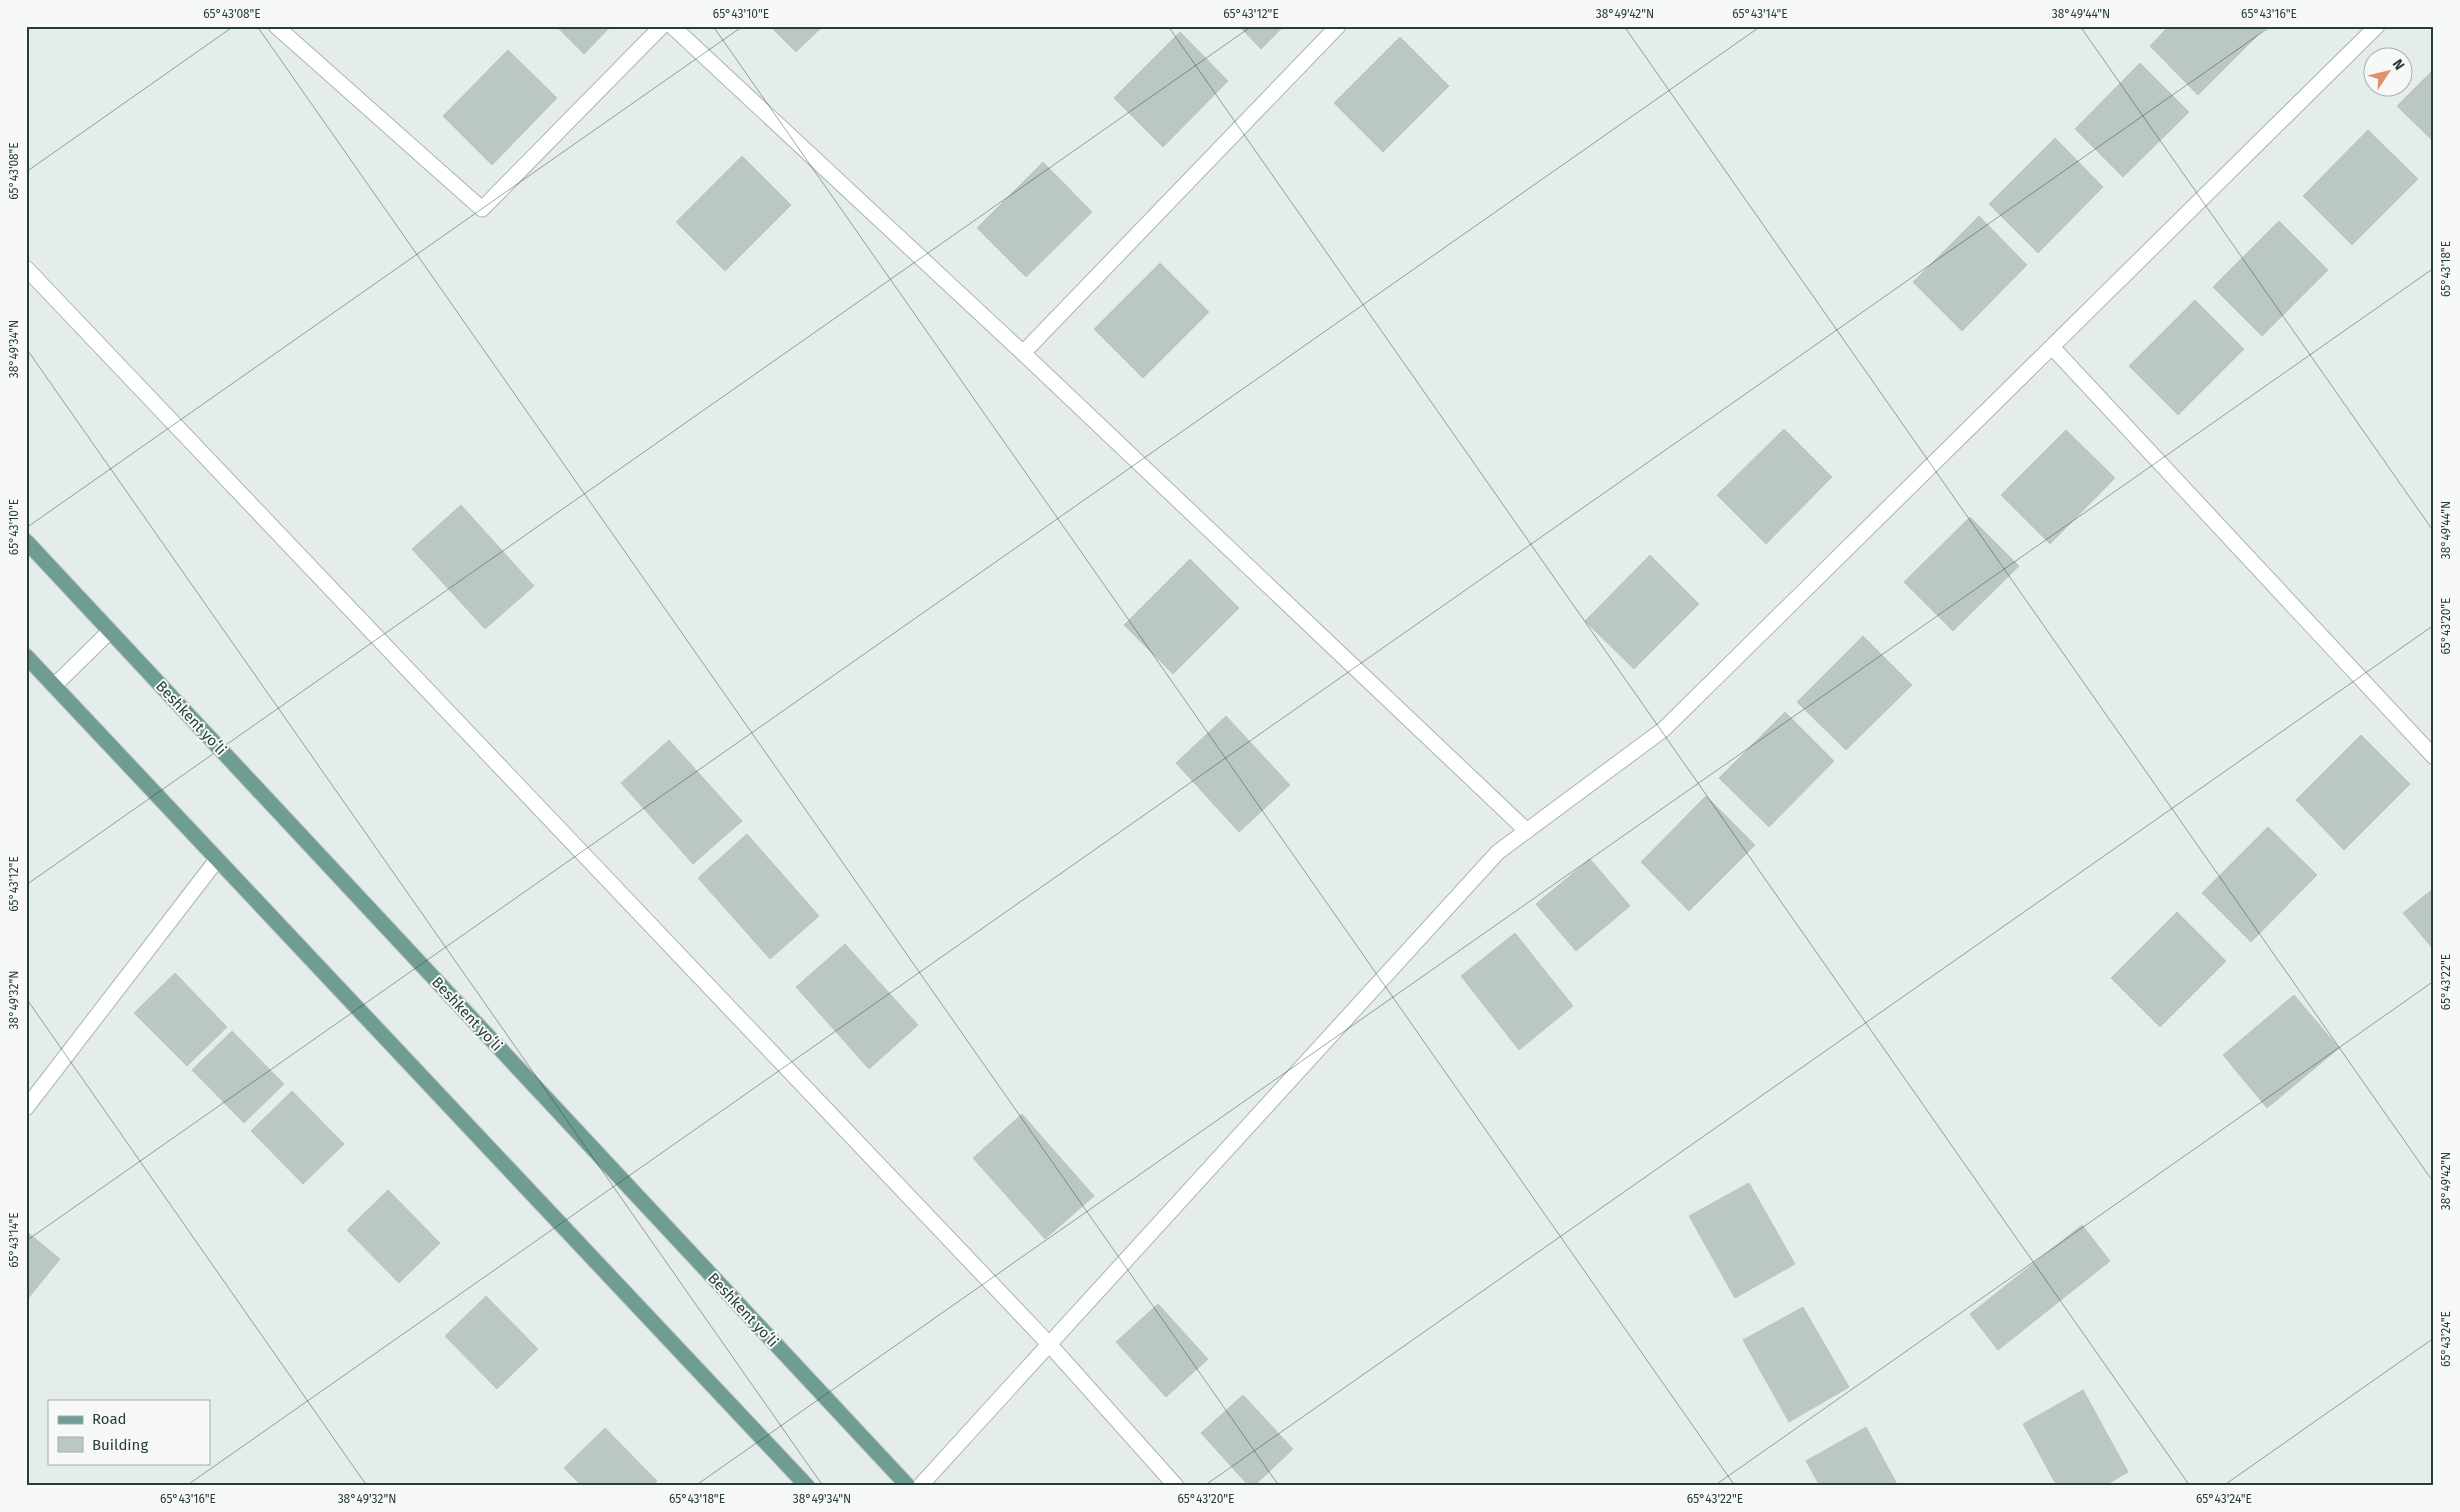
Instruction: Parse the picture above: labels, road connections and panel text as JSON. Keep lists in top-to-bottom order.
{
  "streets": {
    "main road": ["Beshkent yoʻli"]
  },
  "legend": ["Road", "Building"],
  "north": "top right",
  "coordinates": [
    "65°43'08\"E",
    "65°43'10\"E",
    "65°43'12\"E",
    "38°49'42\"N",
    "65°43'14\"E",
    "38°49'44\"N",
    "65°43'16\"E",
    "65°43'18\"E",
    "38°49'34\"N",
    "65°43'20\"E",
    "65°43'22\"E",
    "38°49'32\"N",
    "65°43'24\"E"
  ]
}
